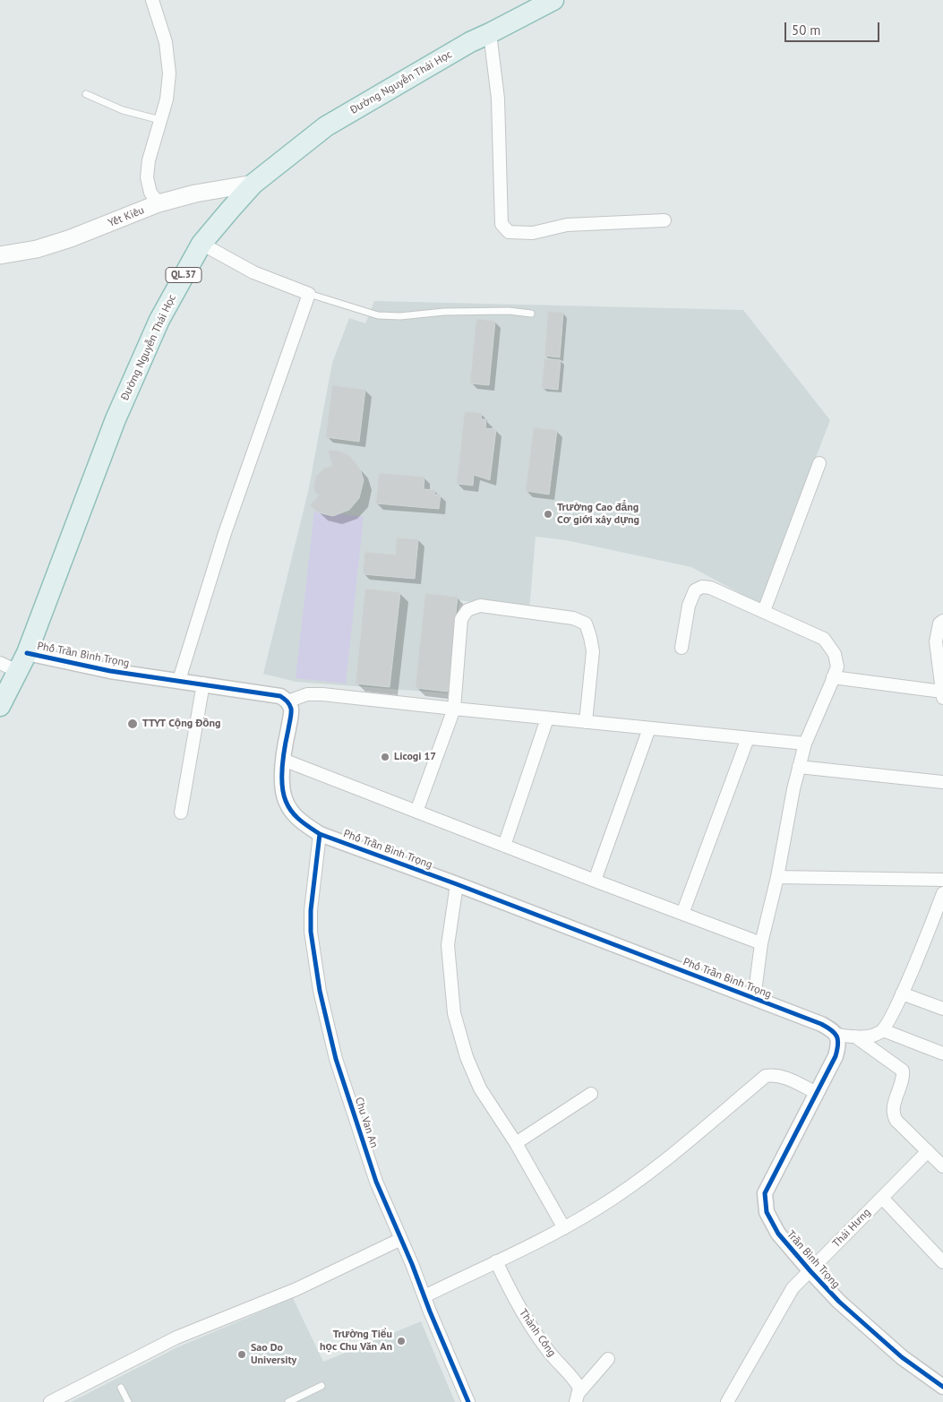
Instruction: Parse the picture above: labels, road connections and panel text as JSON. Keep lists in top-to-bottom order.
{
  "streets": {
    "highway": ["Đường Nguyễn Thái Học", "QL.37"],
    "main road": ["Yết Kiêu"],
    "street": [
      "Phố Trần Bình Trọng",
      "Chu Van An",
      "Thái Hưng",
      "Trần Bình Trọng",
      "Thành Công"
    ]
  },
  "crossings": [
    ["Đường Nguyễn Thái Học", "Yết Kiêu"],
    ["Đường Nguyễn Thái Học", "Phố Trần Bình Trọng"],
    ["Phố Trần Bình Trọng", "Chu Van An"],
    ["Phố Trần Bình Trọng", "Trần Bình Trọng"],
    ["Thái Hưng", "Trần Bình Trọng"]
  ],
  "places": [
    "Trường Cao đẳng Cơ giới xây dựng",
    "TTYT Cộng Đồng",
    "Licogi 17",
    "Trường Tiểu học Chu Văn An",
    "Sao Do University"
  ],
  "scale_bar": "50 m"
}
